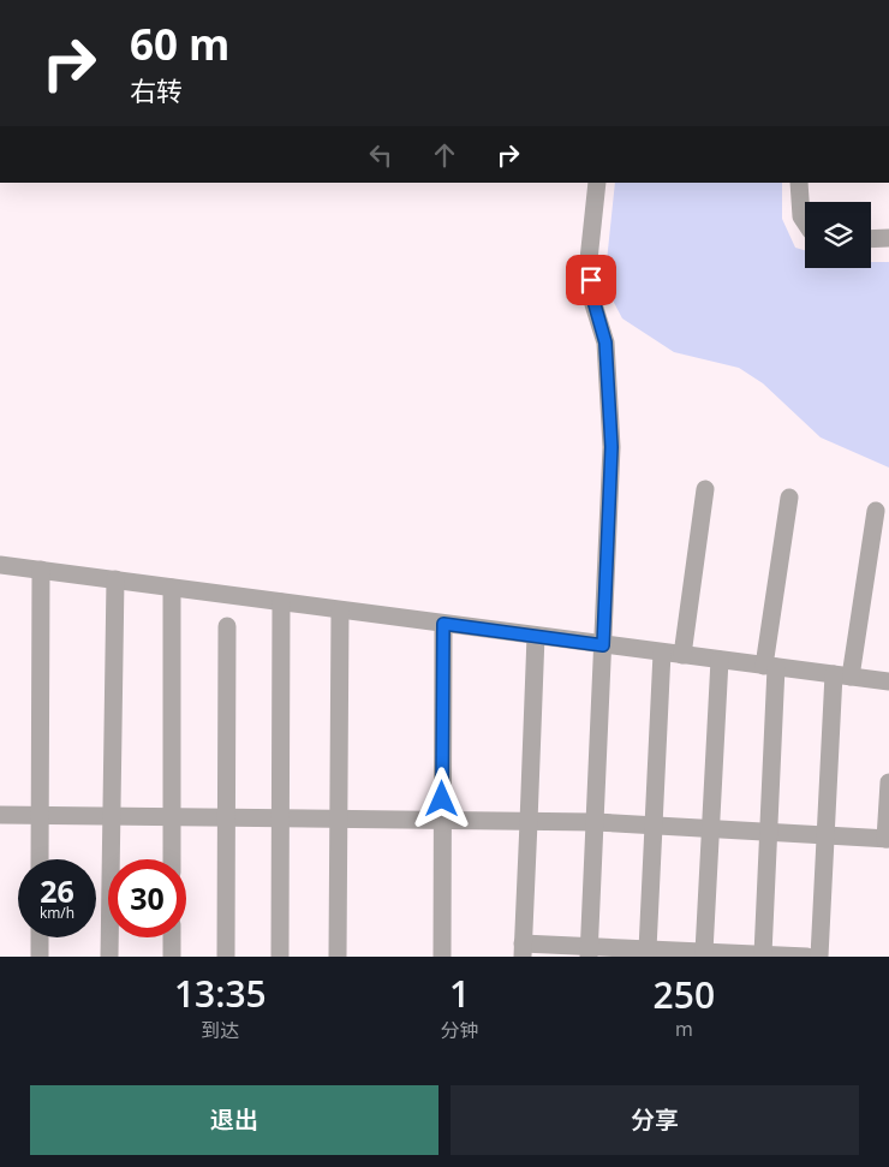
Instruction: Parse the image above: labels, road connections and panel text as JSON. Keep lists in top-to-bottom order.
{
  "page": {
    "turn": ["60 m", "右转"],
    "speed": "26 km/h",
    "limit": "30",
    "eta": [
      "13:35",
      "到达",
      "1",
      "分钟",
      "250",
      "m"
    ],
    "buttons": ["退出", "分享"]
  }
}
